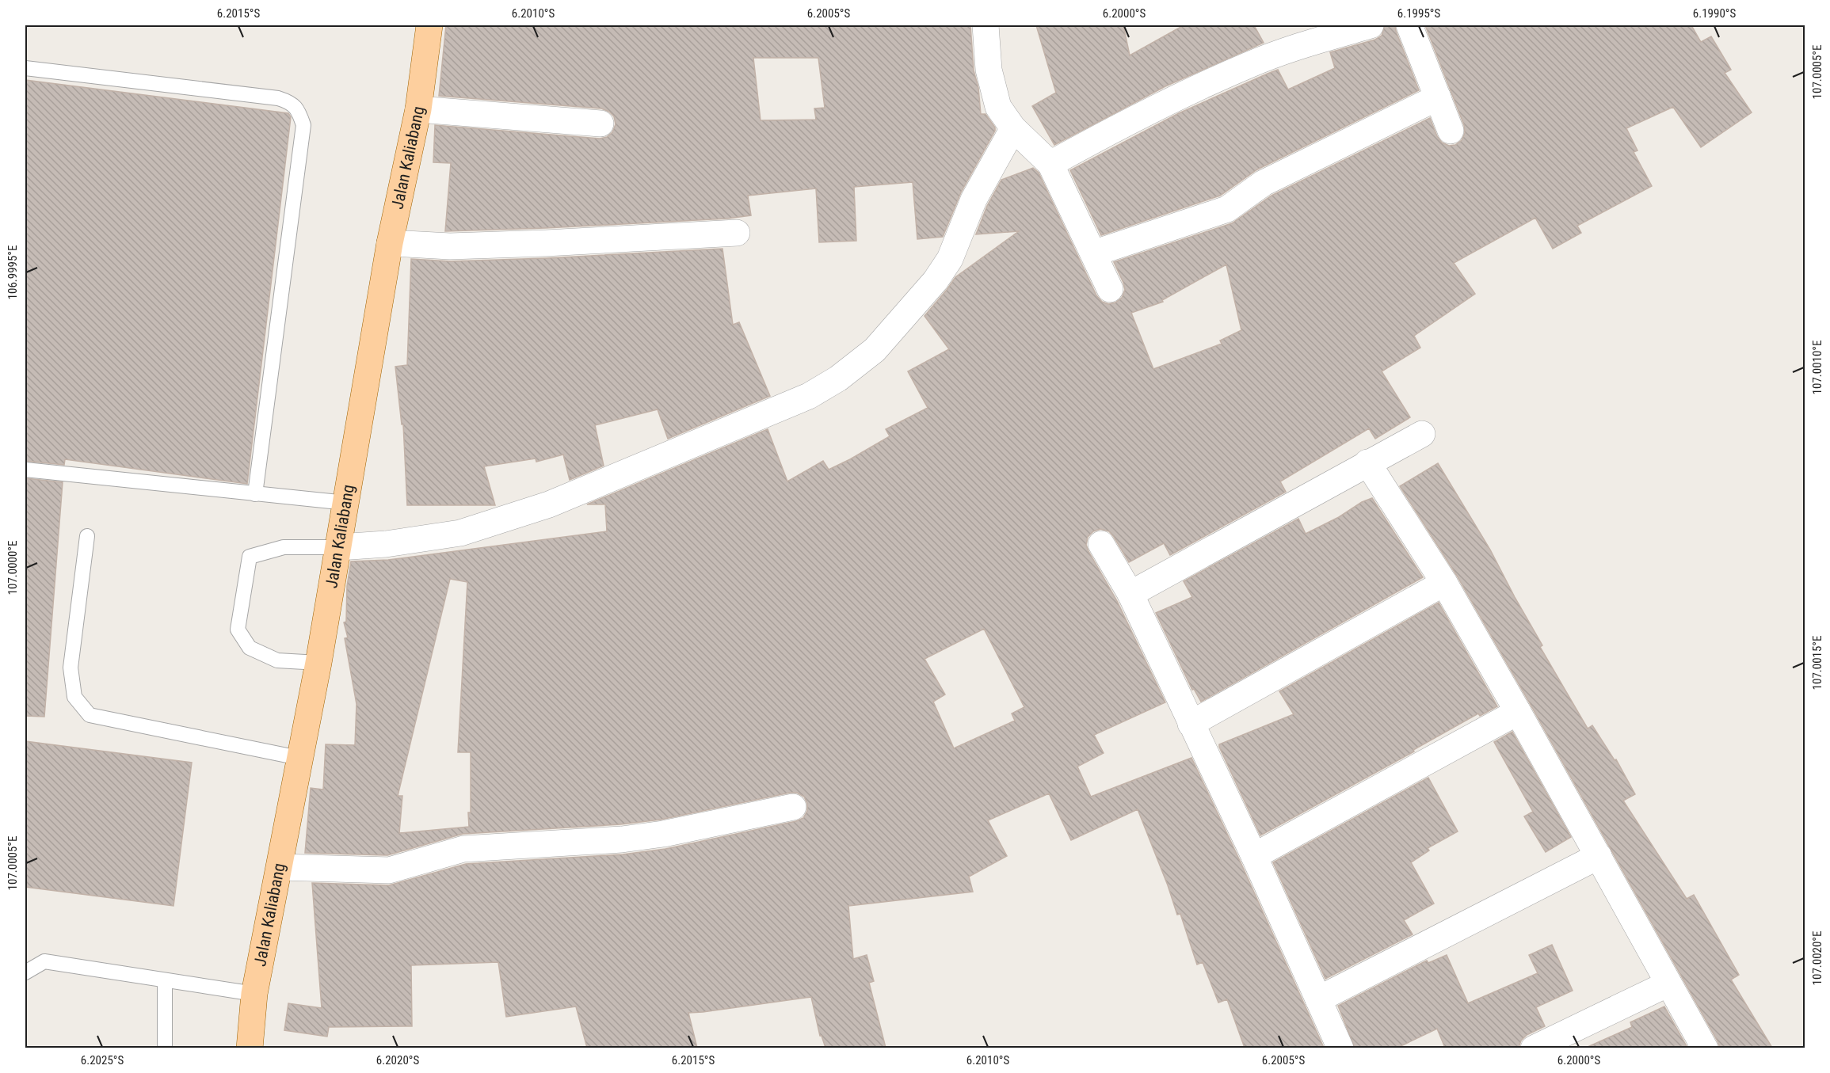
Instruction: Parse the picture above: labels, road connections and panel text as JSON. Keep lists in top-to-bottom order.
{
  "streets": {
    "main road": ["Jalan Kaliabang"]
  },
  "coordinates": [
    "6.2015°S",
    "6.2010°S",
    "6.2005°S",
    "6.2000°S",
    "6.1995°S",
    "6.1990°S",
    "107.0005°E",
    "106.9995°E",
    "107.0010°E",
    "107.0000°E",
    "107.0015°E",
    "107.0020°E",
    "6.2025°S",
    "6.2020°S"
  ]
}
